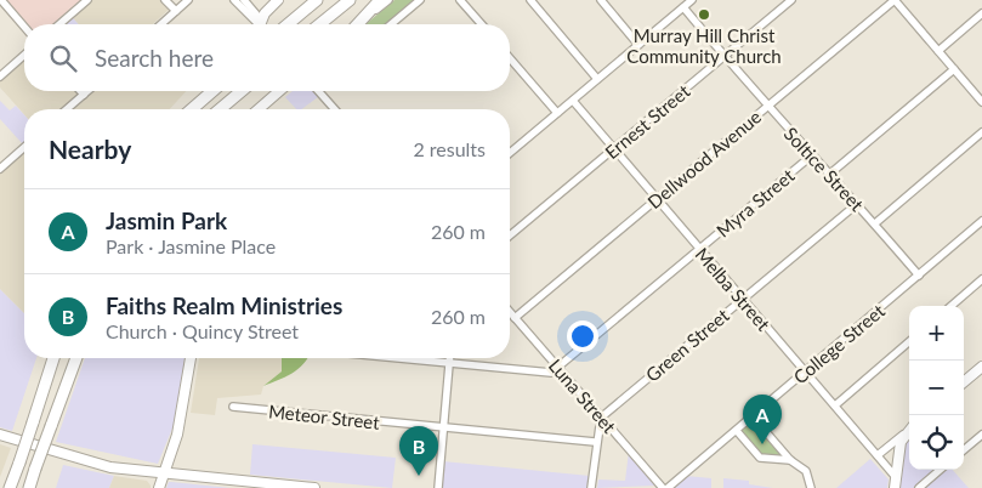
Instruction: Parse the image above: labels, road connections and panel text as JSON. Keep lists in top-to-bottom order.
{
  "streets": {
    "street": [
      "Ernest Street",
      "Dellwood Avenue",
      "Soltice Street",
      "Myra Street",
      "Melba Street",
      "College Street",
      "Green Street",
      "Luna Street",
      "Meteor Street"
    ]
  },
  "crossings": [
    ["Ernest Street", "Soltice Street"],
    ["Ernest Street", "Melba Street"],
    ["Dellwood Avenue", "Soltice Street"],
    ["Dellwood Avenue", "Melba Street"],
    ["Dellwood Avenue", "Luna Street"],
    ["Soltice Street", "Myra Street"],
    ["Soltice Street", "College Street"],
    ["Soltice Street", "Green Street"],
    ["Myra Street", "Melba Street"],
    ["Myra Street", "Luna Street"],
    ["Melba Street", "College Street"],
    ["Melba Street", "Green Street"],
    ["Green Street", "Luna Street"]
  ],
  "places": ["Murray Hill Christ Community Church"],
  "page": {
    "search": "Search here",
    "heading": ["Nearby", "2 results"],
    "list": [
      {
        "mark": "A",
        "name": "Jasmin Park",
        "note": "Park · Jasmine Place",
        "value": "260 m"
      },
      {
        "mark": "B",
        "name": "Faiths Realm Ministries",
        "note": "Church · Quincy Street",
        "value": "260 m"
      }
    ],
    "map_buttons": ["+", "−"],
    "pins": ["A", "B"]
  }
}
